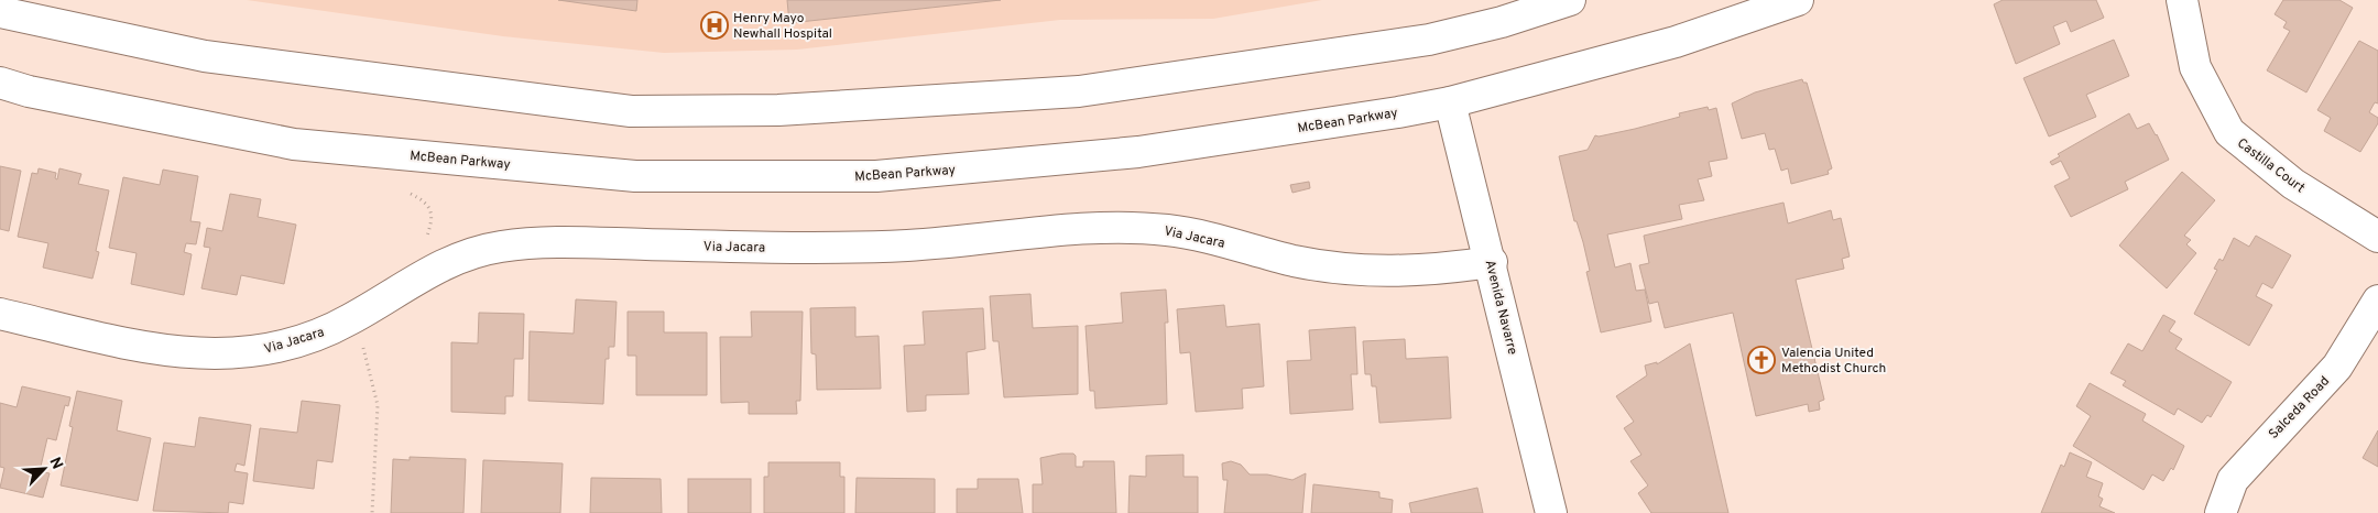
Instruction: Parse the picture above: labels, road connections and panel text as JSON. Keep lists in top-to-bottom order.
{
  "streets": {
    "main road": [
      "McBean Parkway",
      "Castilla Court",
      "Via Jacara",
      "Avenida Navarre",
      "Salceda Road"
    ]
  },
  "crossings": [
    ["McBean Parkway", "Avenida Navarre"],
    ["Via Jacara", "Avenida Navarre"]
  ],
  "places": {
    "hospital": ["Henry Mayo Newhall Hospital"],
    "church": ["Valencia United Methodist Church"]
  },
  "north": "top right"
}
